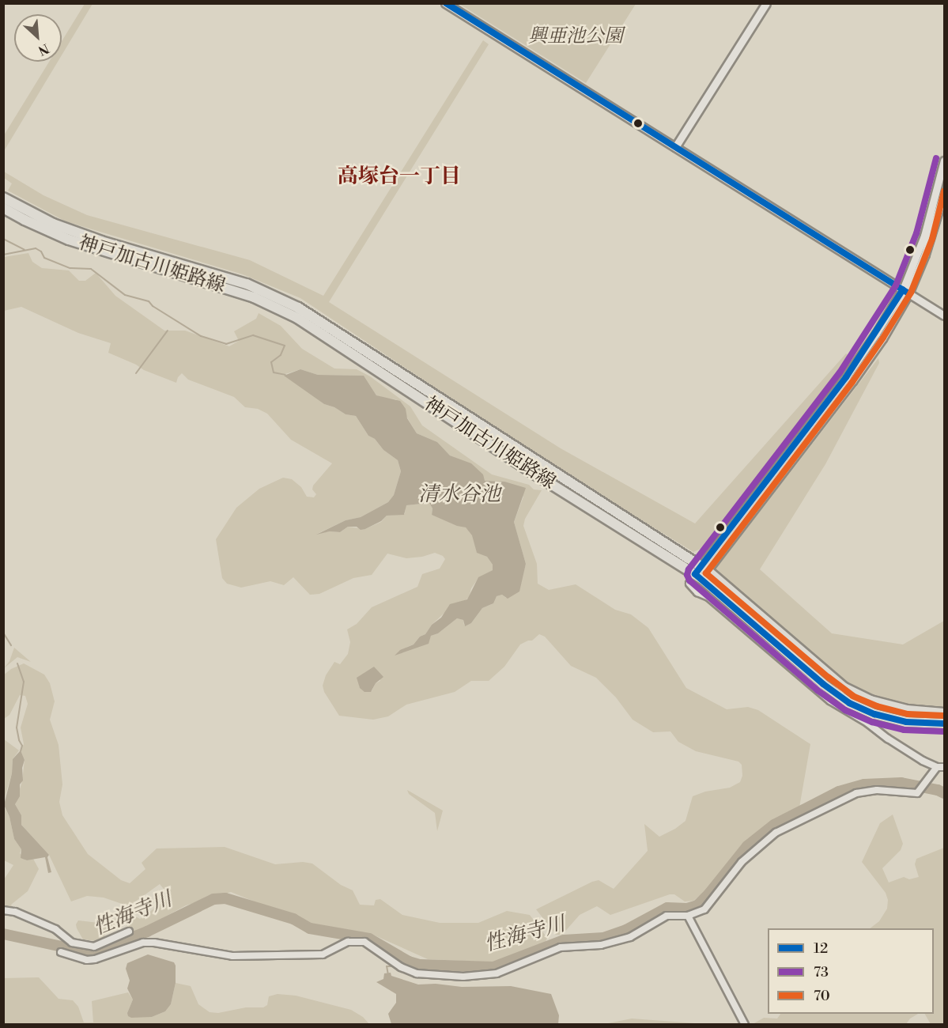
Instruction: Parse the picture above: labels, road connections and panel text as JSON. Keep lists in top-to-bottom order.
{
  "streets": {
    "main road": ["神戸加古川姫路線"]
  },
  "districts": ["高塚台一丁目"],
  "water": ["清水谷池", "性海寺川"],
  "parks": ["興亜池公園"],
  "lines": ["transit line 12", "transit line 73", "transit line 70"],
  "legend": ["12", "73", "70"],
  "north": "bottom right"
}
